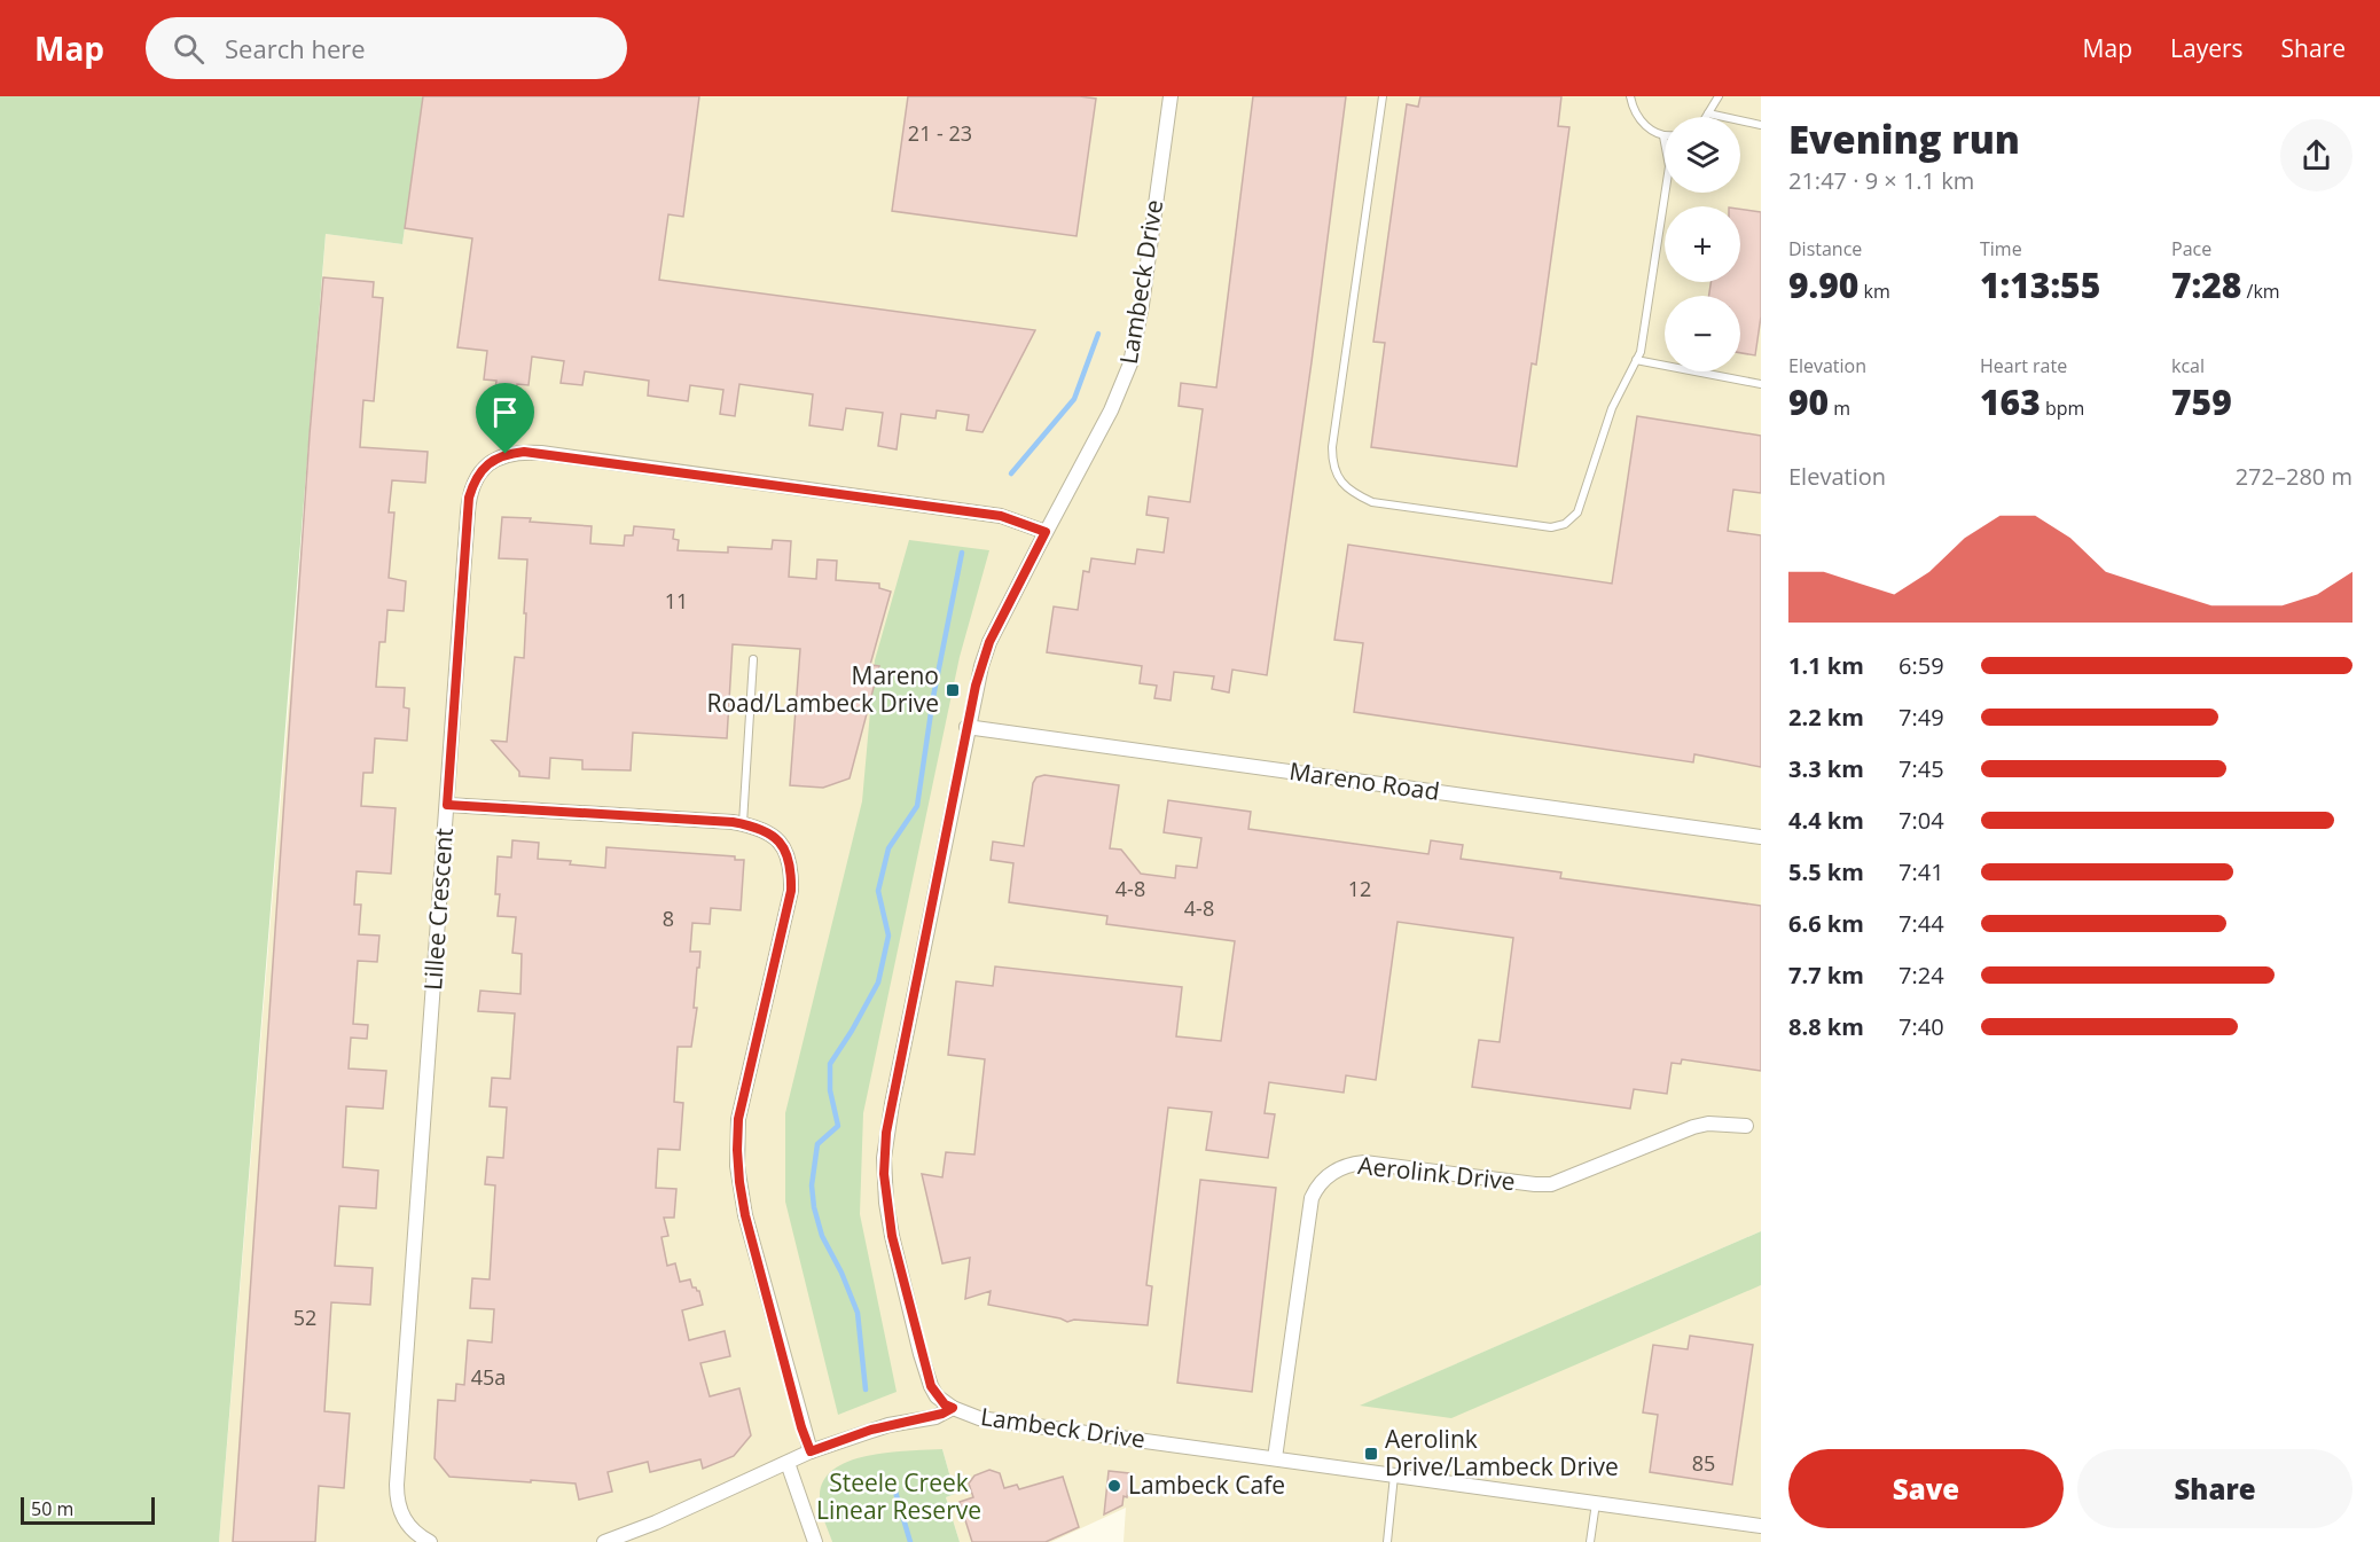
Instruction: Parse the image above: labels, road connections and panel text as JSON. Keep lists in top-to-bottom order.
{
  "streets": {
    "street": [
      "Lambeck Drive",
      "Mareno Road",
      "Lillee Crescent",
      "Aerolink Drive"
    ]
  },
  "crossings": [
    ["Lambeck Drive", "Mareno Road"],
    ["Lambeck Drive", "Lillee Crescent"],
    ["Lambeck Drive", "Aerolink Drive"]
  ],
  "parks": ["Steele Creek Linear Reserve"],
  "places": {
    "transit": ["Mareno Road/Lambeck Drive", "Aerolink Drive/Lambeck Drive"],
    "other": ["Lambeck Cafe"]
  },
  "house_numbers": [
    "21 - 23",
    "11",
    "4-8",
    "12",
    "4-8",
    "8",
    "52",
    "45a",
    "85"
  ],
  "scale_bar": "50 m",
  "page": {
    "header": "Map",
    "search": "Search here",
    "nav": ["Map", "Layers", "Share"],
    "heading": ["Evening run", "21:47 · 9 × 1.1 km"],
    "map_buttons": ["+", "−"],
    "stats": [
      ["Distance", "9.90 km"],
      ["Time", "1:13:55"],
      ["Pace", "7:28 /km"],
      ["Elevation", "90 m"],
      ["Heart rate", "163 bpm"],
      ["kcal", "759"]
    ],
    "chart": ["Elevation", "272–280 m"],
    "list": [
      {
        "name": "1.1 km",
        "note": "6:59"
      },
      {
        "name": "2.2 km",
        "note": "7:49"
      },
      {
        "name": "3.3 km",
        "note": "7:45"
      },
      {
        "name": "4.4 km",
        "note": "7:04"
      },
      {
        "name": "5.5 km",
        "note": "7:41"
      },
      {
        "name": "6.6 km",
        "note": "7:44"
      },
      {
        "name": "7.7 km",
        "note": "7:24"
      },
      {
        "name": "8.8 km",
        "note": "7:40"
      }
    ],
    "buttons": ["Save", "Share"],
    "scale": "50 m"
  }
}
